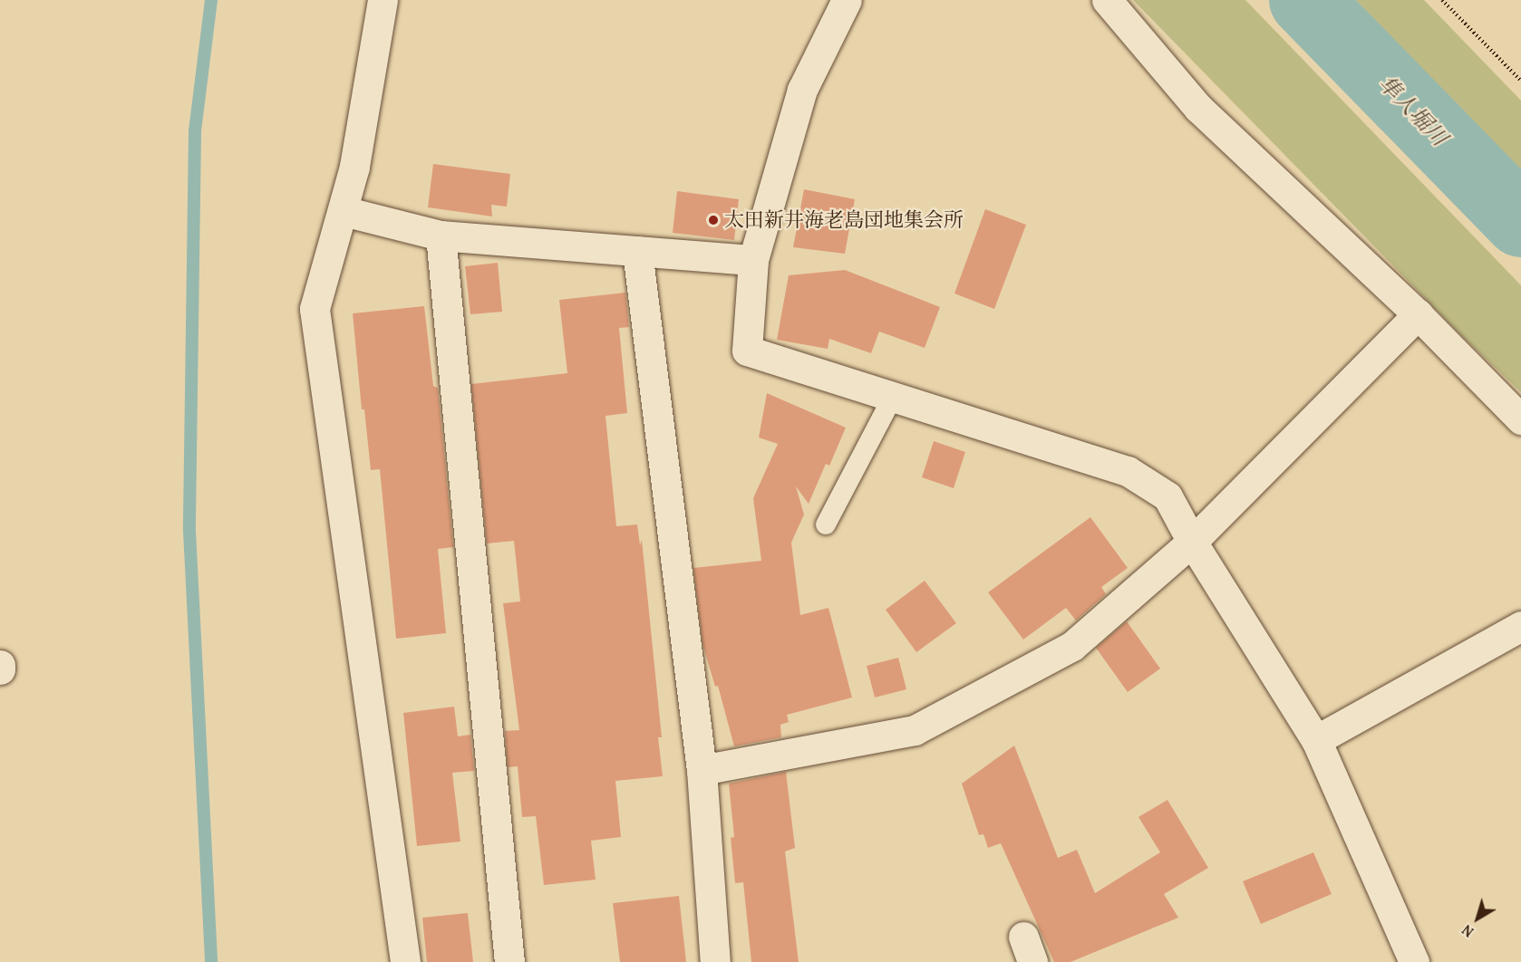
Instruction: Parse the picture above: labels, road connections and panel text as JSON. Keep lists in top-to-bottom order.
{
  "water": ["隼人堀川"],
  "places": ["太田新井海老島団地集会所"],
  "north": "bottom left"
}
